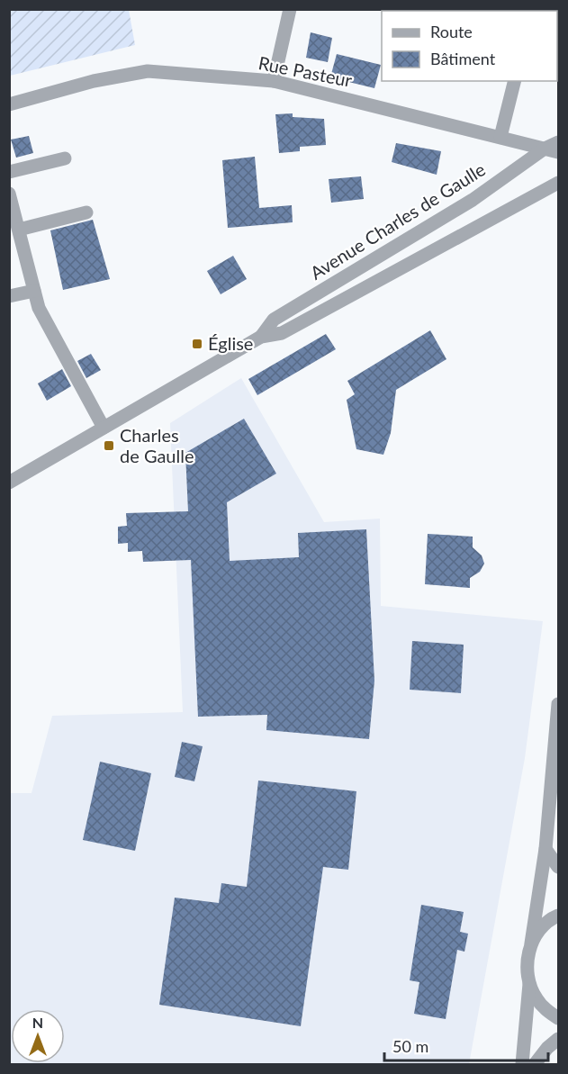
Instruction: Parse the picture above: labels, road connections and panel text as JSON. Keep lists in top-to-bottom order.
{
  "streets": {
    "street": ["Rue Pasteur", "Avenue Charles de Gaulle"]
  },
  "crossings": [
    ["Rue Pasteur", "Avenue Charles de Gaulle"]
  ],
  "places": {
    "transit": ["Église", "Charles de Gaulle"]
  },
  "legend": ["Route", "Bâtiment"],
  "scale_bar": "50 m",
  "north": "top"
}
